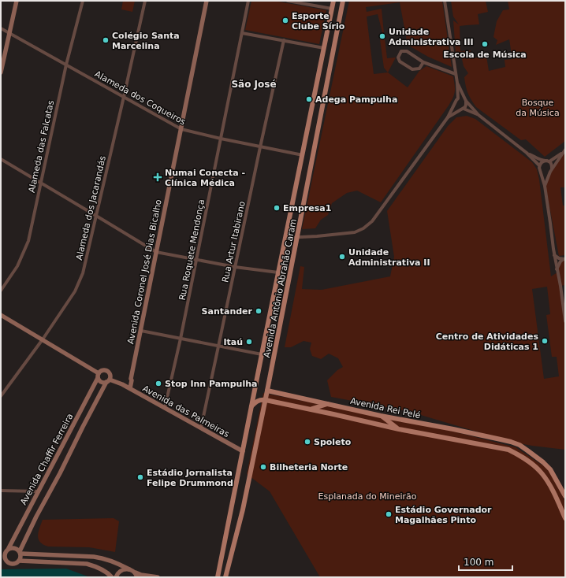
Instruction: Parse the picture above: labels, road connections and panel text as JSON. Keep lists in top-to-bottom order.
{
  "streets": {
    "main road": ["Avenida Antônio Abrahão Caram", "Avenida Rei Pelé"],
    "street": [
      "Alameda dos Coqueiros",
      "Alameda das Falcatas",
      "Alameda dos Jacarandás",
      "Rua Artur Itabirano",
      "Rua Roquete Mendonça",
      "Avenida Coronel José Dias Bicalho",
      "Avenida das Palmeiras",
      "Avenida Chaffir Ferreira"
    ]
  },
  "crossings": [
    ["Alameda dos Coqueiros", "Alameda das Falcatas"],
    ["Alameda dos Coqueiros", "Alameda dos Jacarandás"],
    ["Alameda dos Coqueiros", "Rua Artur Itabirano"],
    ["Alameda dos Coqueiros", "Rua Roquete Mendonça"],
    ["Alameda dos Coqueiros", "Avenida Coronel José Dias Bicalho"],
    ["Alameda dos Coqueiros", "Avenida Antônio Abrahão Caram"],
    ["Rua Artur Itabirano", "Avenida das Palmeiras"],
    ["Rua Roquete Mendonça", "Avenida das Palmeiras"],
    ["Avenida Coronel José Dias Bicalho", "Avenida das Palmeiras"],
    ["Avenida Antônio Abrahão Caram", "Avenida Rei Pelé"],
    ["Avenida Antônio Abrahão Caram", "Avenida das Palmeiras"],
    ["Avenida das Palmeiras", "Avenida Chaffir Ferreira"]
  ],
  "districts": ["São José"],
  "parks": ["Bosque da Música", "Esplanada do Mineirão"],
  "places": {
    "other": [
      "Esporte Clube Sírio",
      "Unidade Administrativa III",
      "Colégio Santa Marcelina",
      "Escola de Música",
      "Adega Pampulha",
      "Empresa1",
      "Unidade Administrativa II",
      "Santander",
      "Centro de Atividades Didáticas 1",
      "Itaú",
      "Stop Inn Pampulha",
      "Spoleto",
      "Bilheteria Norte",
      "Estádio Jornalista Felipe Drummond",
      "Estádio Governador Magalhães Pinto"
    ],
    "health": ["Numai Conecta - Clínica Médica"]
  },
  "scale_bar": "100 m"
}
